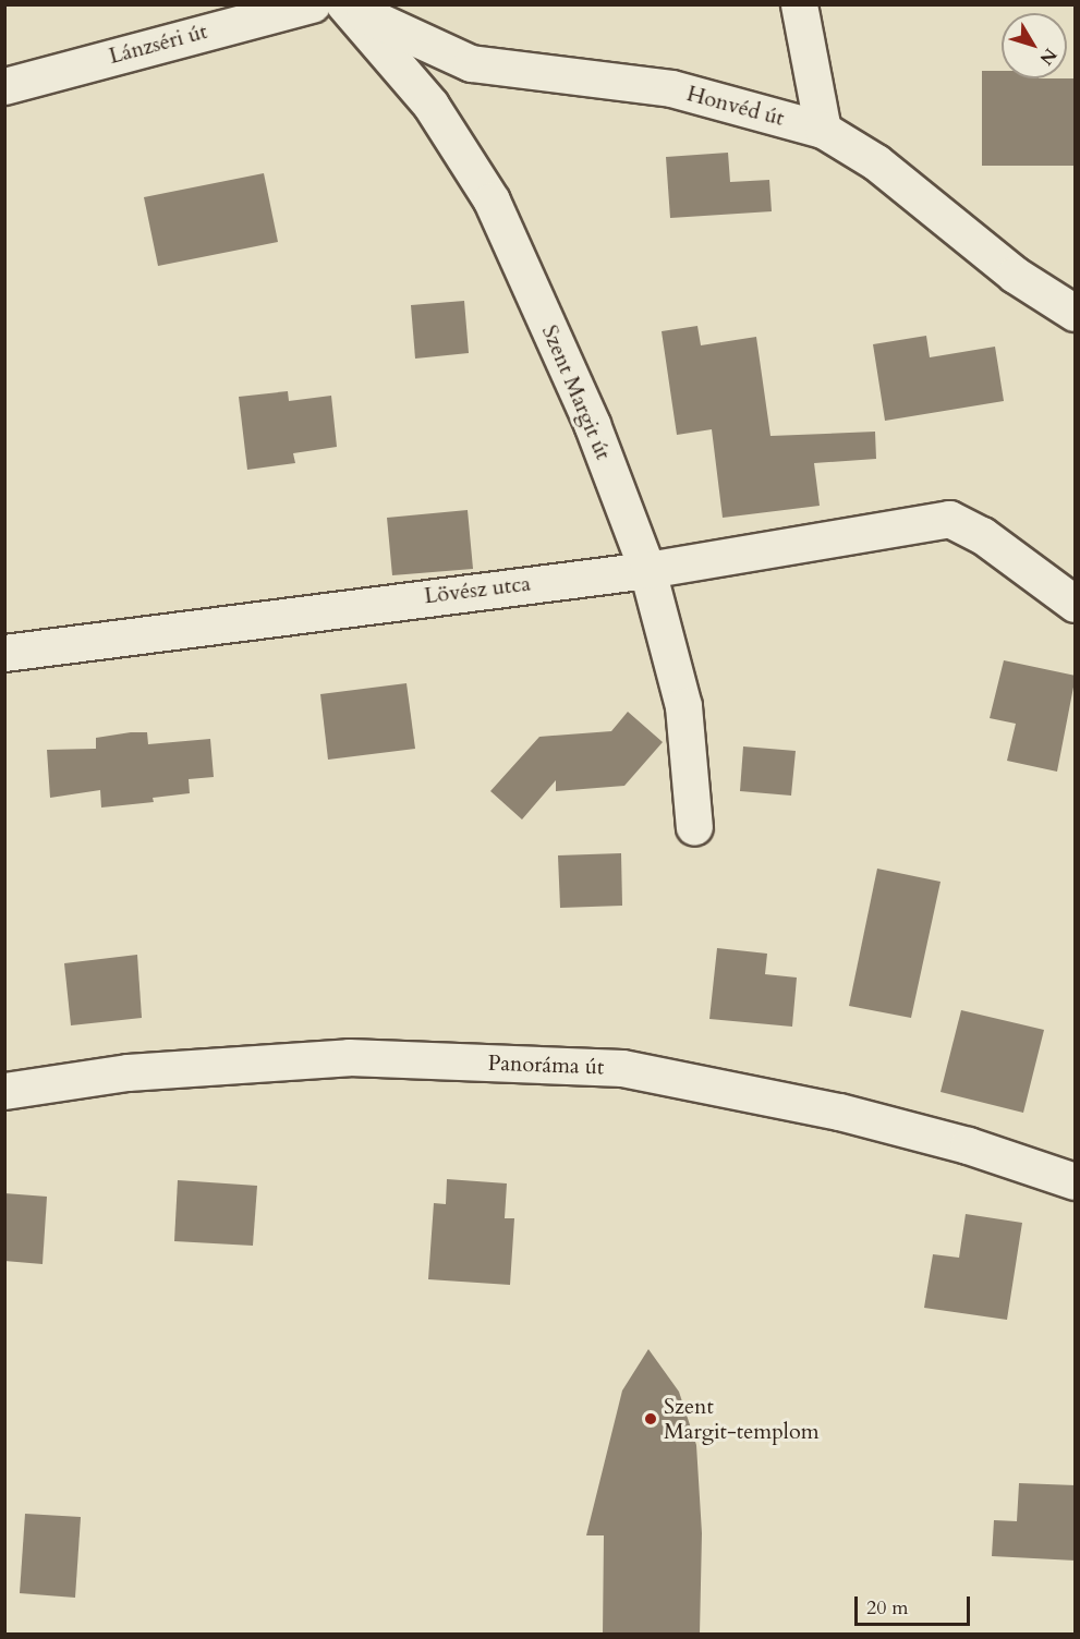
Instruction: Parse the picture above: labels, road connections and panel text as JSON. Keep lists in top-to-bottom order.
{
  "streets": {
    "street": [
      "Lánzséri út",
      "Honvéd út",
      "Szent Margit út",
      "Lövész utca",
      "Panoráma út"
    ]
  },
  "crossings": [
    ["Szent Margit út", "Lövész utca"]
  ],
  "places": ["Szent Margit-templom"],
  "scale_bar": "20 m",
  "north": "bottom right"
}
